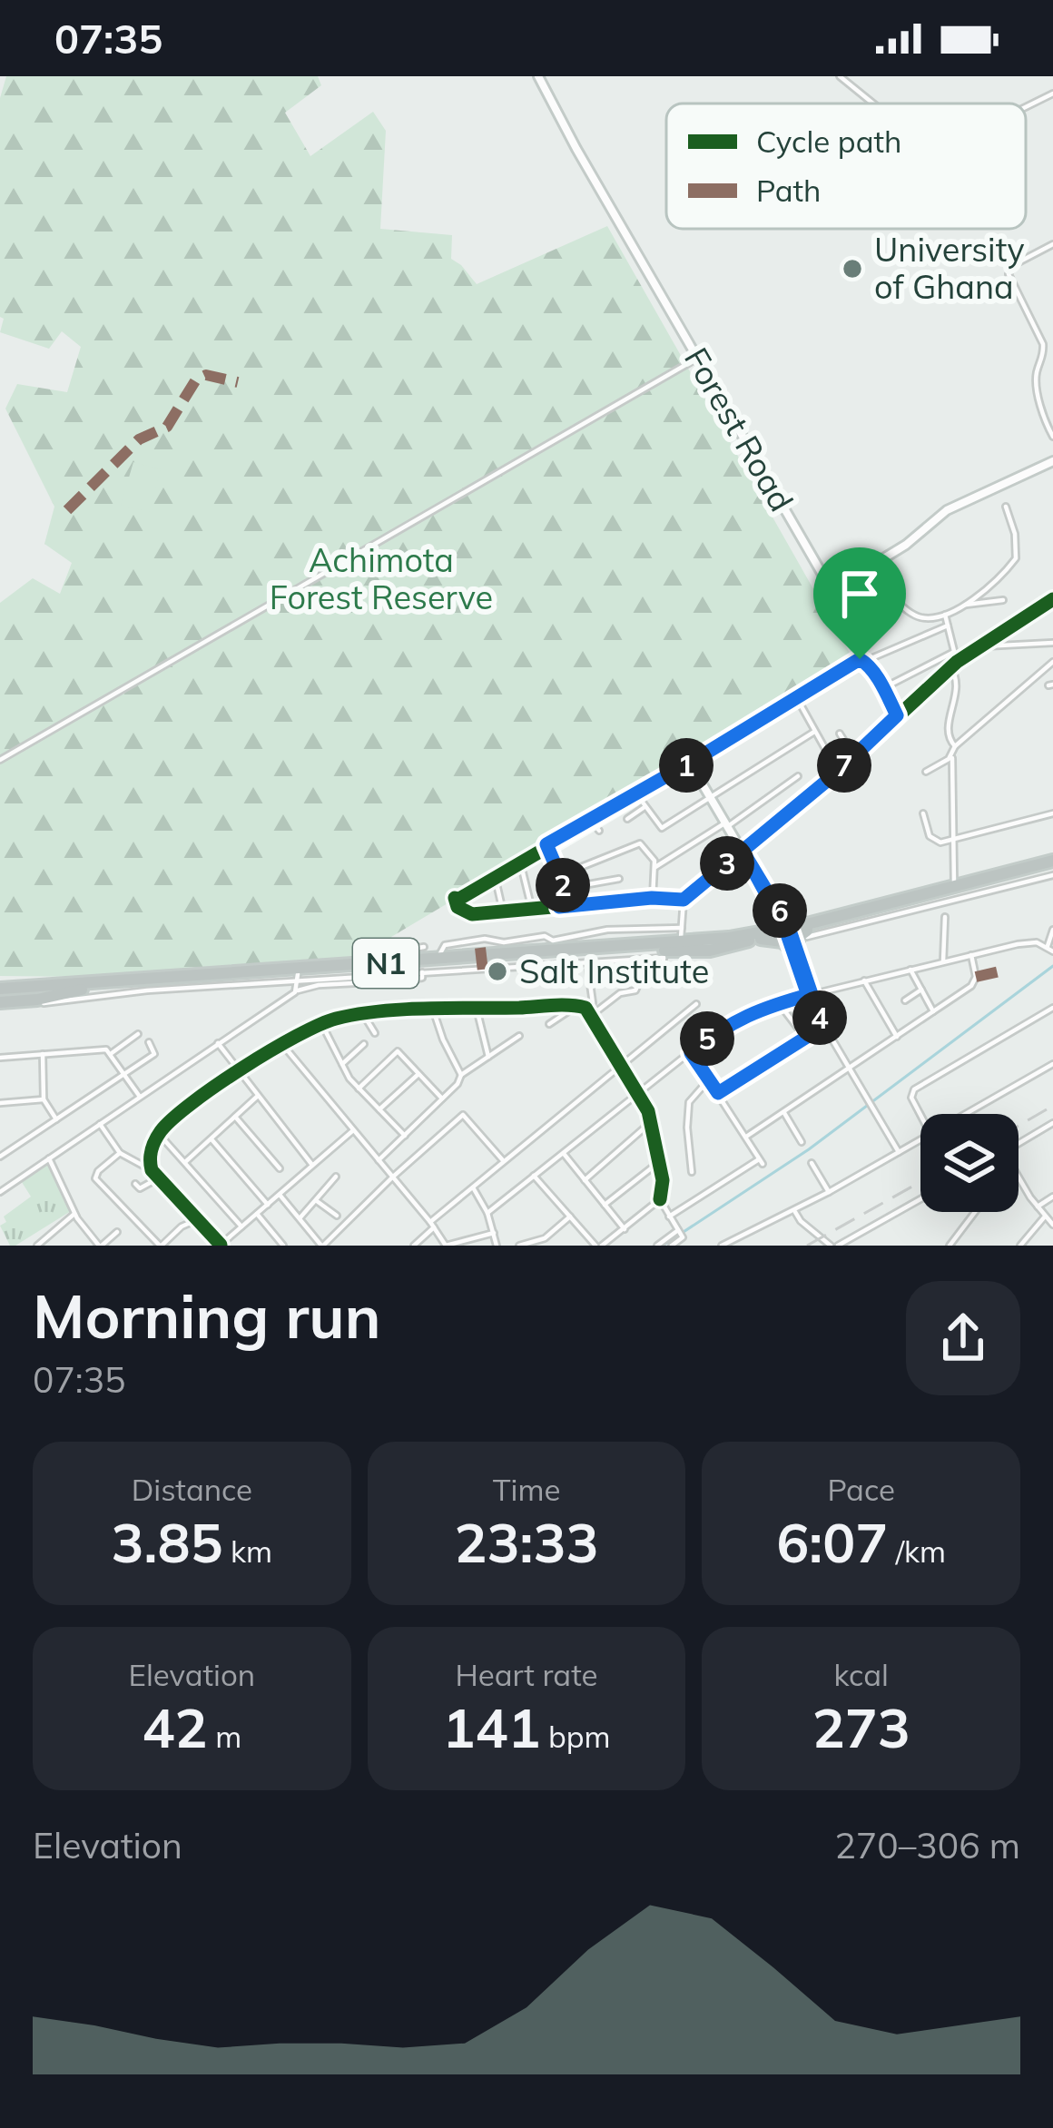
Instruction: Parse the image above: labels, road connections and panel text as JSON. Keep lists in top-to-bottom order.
{
  "streets": {
    "highway": ["N1"],
    "main road": ["Forest Road"]
  },
  "parks": ["Achimota Forest Reserve"],
  "places": ["University of Ghana", "Salt Institute"],
  "legend": ["Cycle path", "Path"],
  "page": {
    "status": "07:35",
    "pins": [
      "1",
      "7",
      "3",
      "2",
      "6",
      "4",
      "5"
    ],
    "heading": ["Morning run", "07:35"],
    "stats": [
      ["Distance", "3.85 km"],
      ["Time", "23:33"],
      ["Pace", "6:07 /km"],
      ["Elevation", "42 m"],
      ["Heart rate", "141 bpm"],
      ["kcal", "273"]
    ],
    "chart": ["Elevation", "270–306 m"]
  }
}
